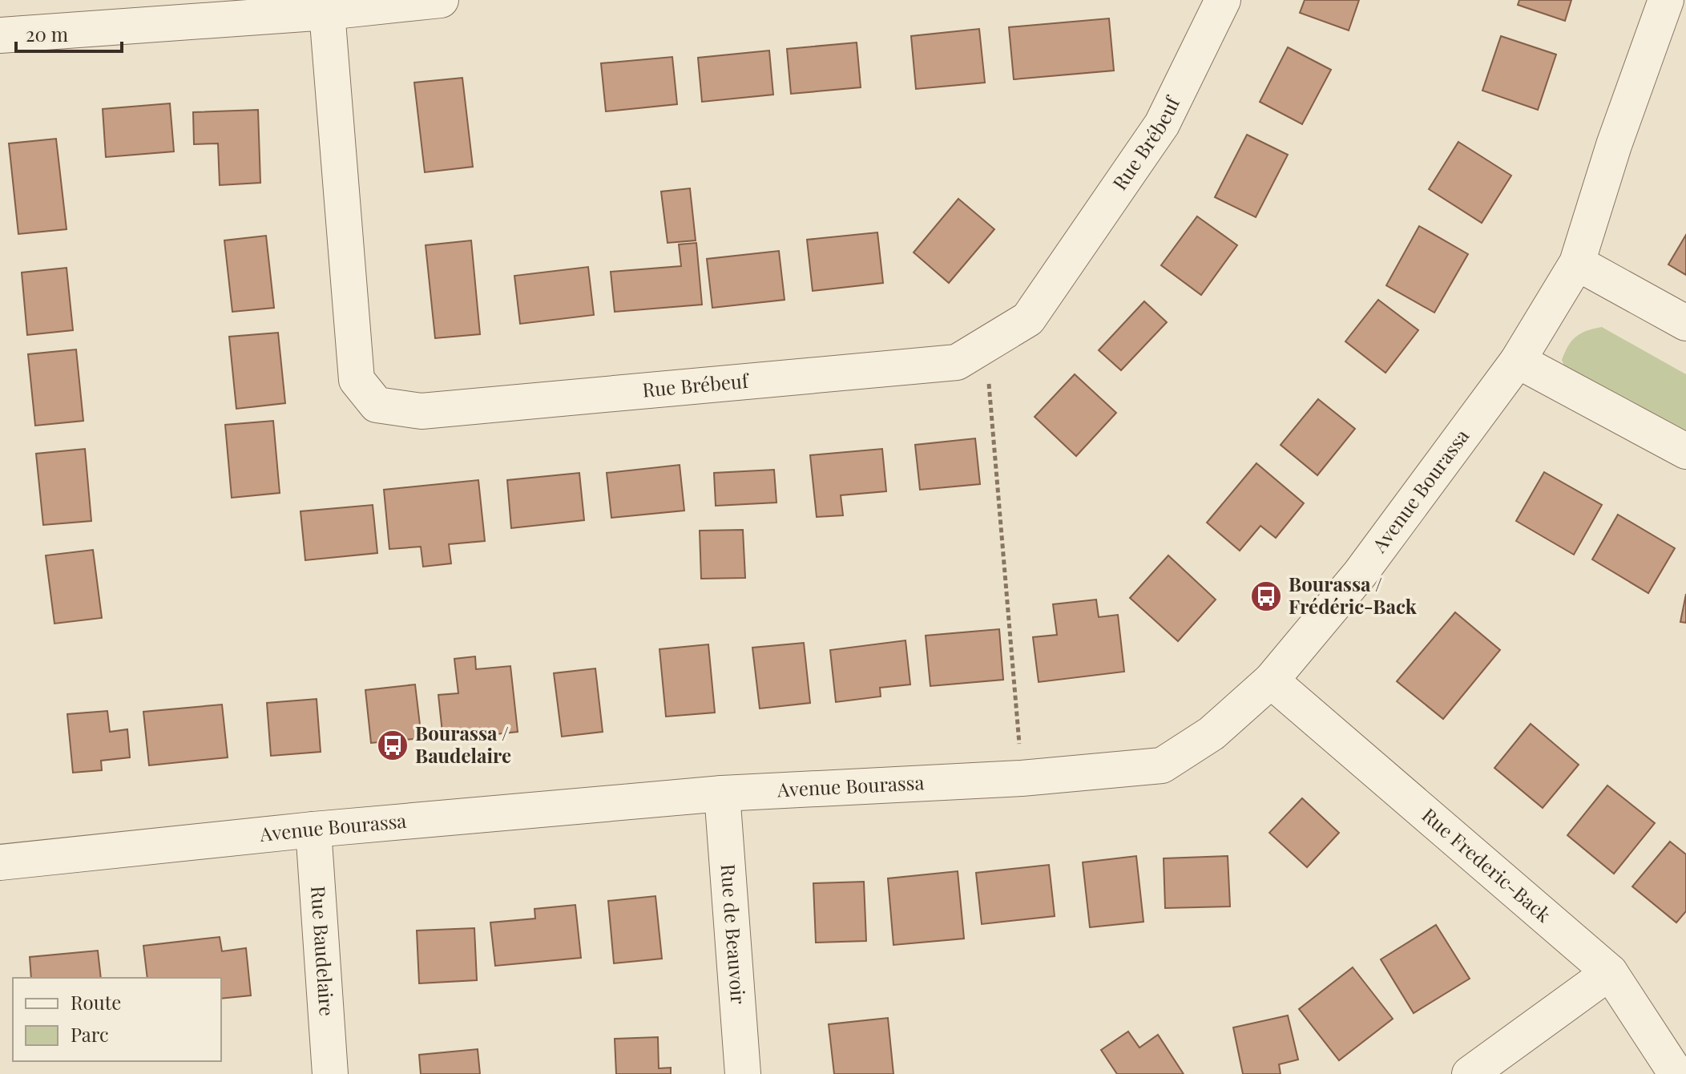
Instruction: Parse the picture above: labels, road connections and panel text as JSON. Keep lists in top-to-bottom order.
{
  "streets": {
    "street": [
      "Rue Brébeuf",
      "Avenue Bourassa",
      "Rue Frederic-Back",
      "Rue de Beauvoir",
      "Rue Baudelaire"
    ]
  },
  "crossings": [
    ["Avenue Bourassa", "Rue Frederic-Back"],
    ["Avenue Bourassa", "Rue de Beauvoir"],
    ["Avenue Bourassa", "Rue Baudelaire"]
  ],
  "places": {
    "bus stop": ["Bourassa / Frédéric-Back", "Bourassa / Baudelaire"]
  },
  "legend": ["Route", "Parc"],
  "scale_bar": "20 m"
}
